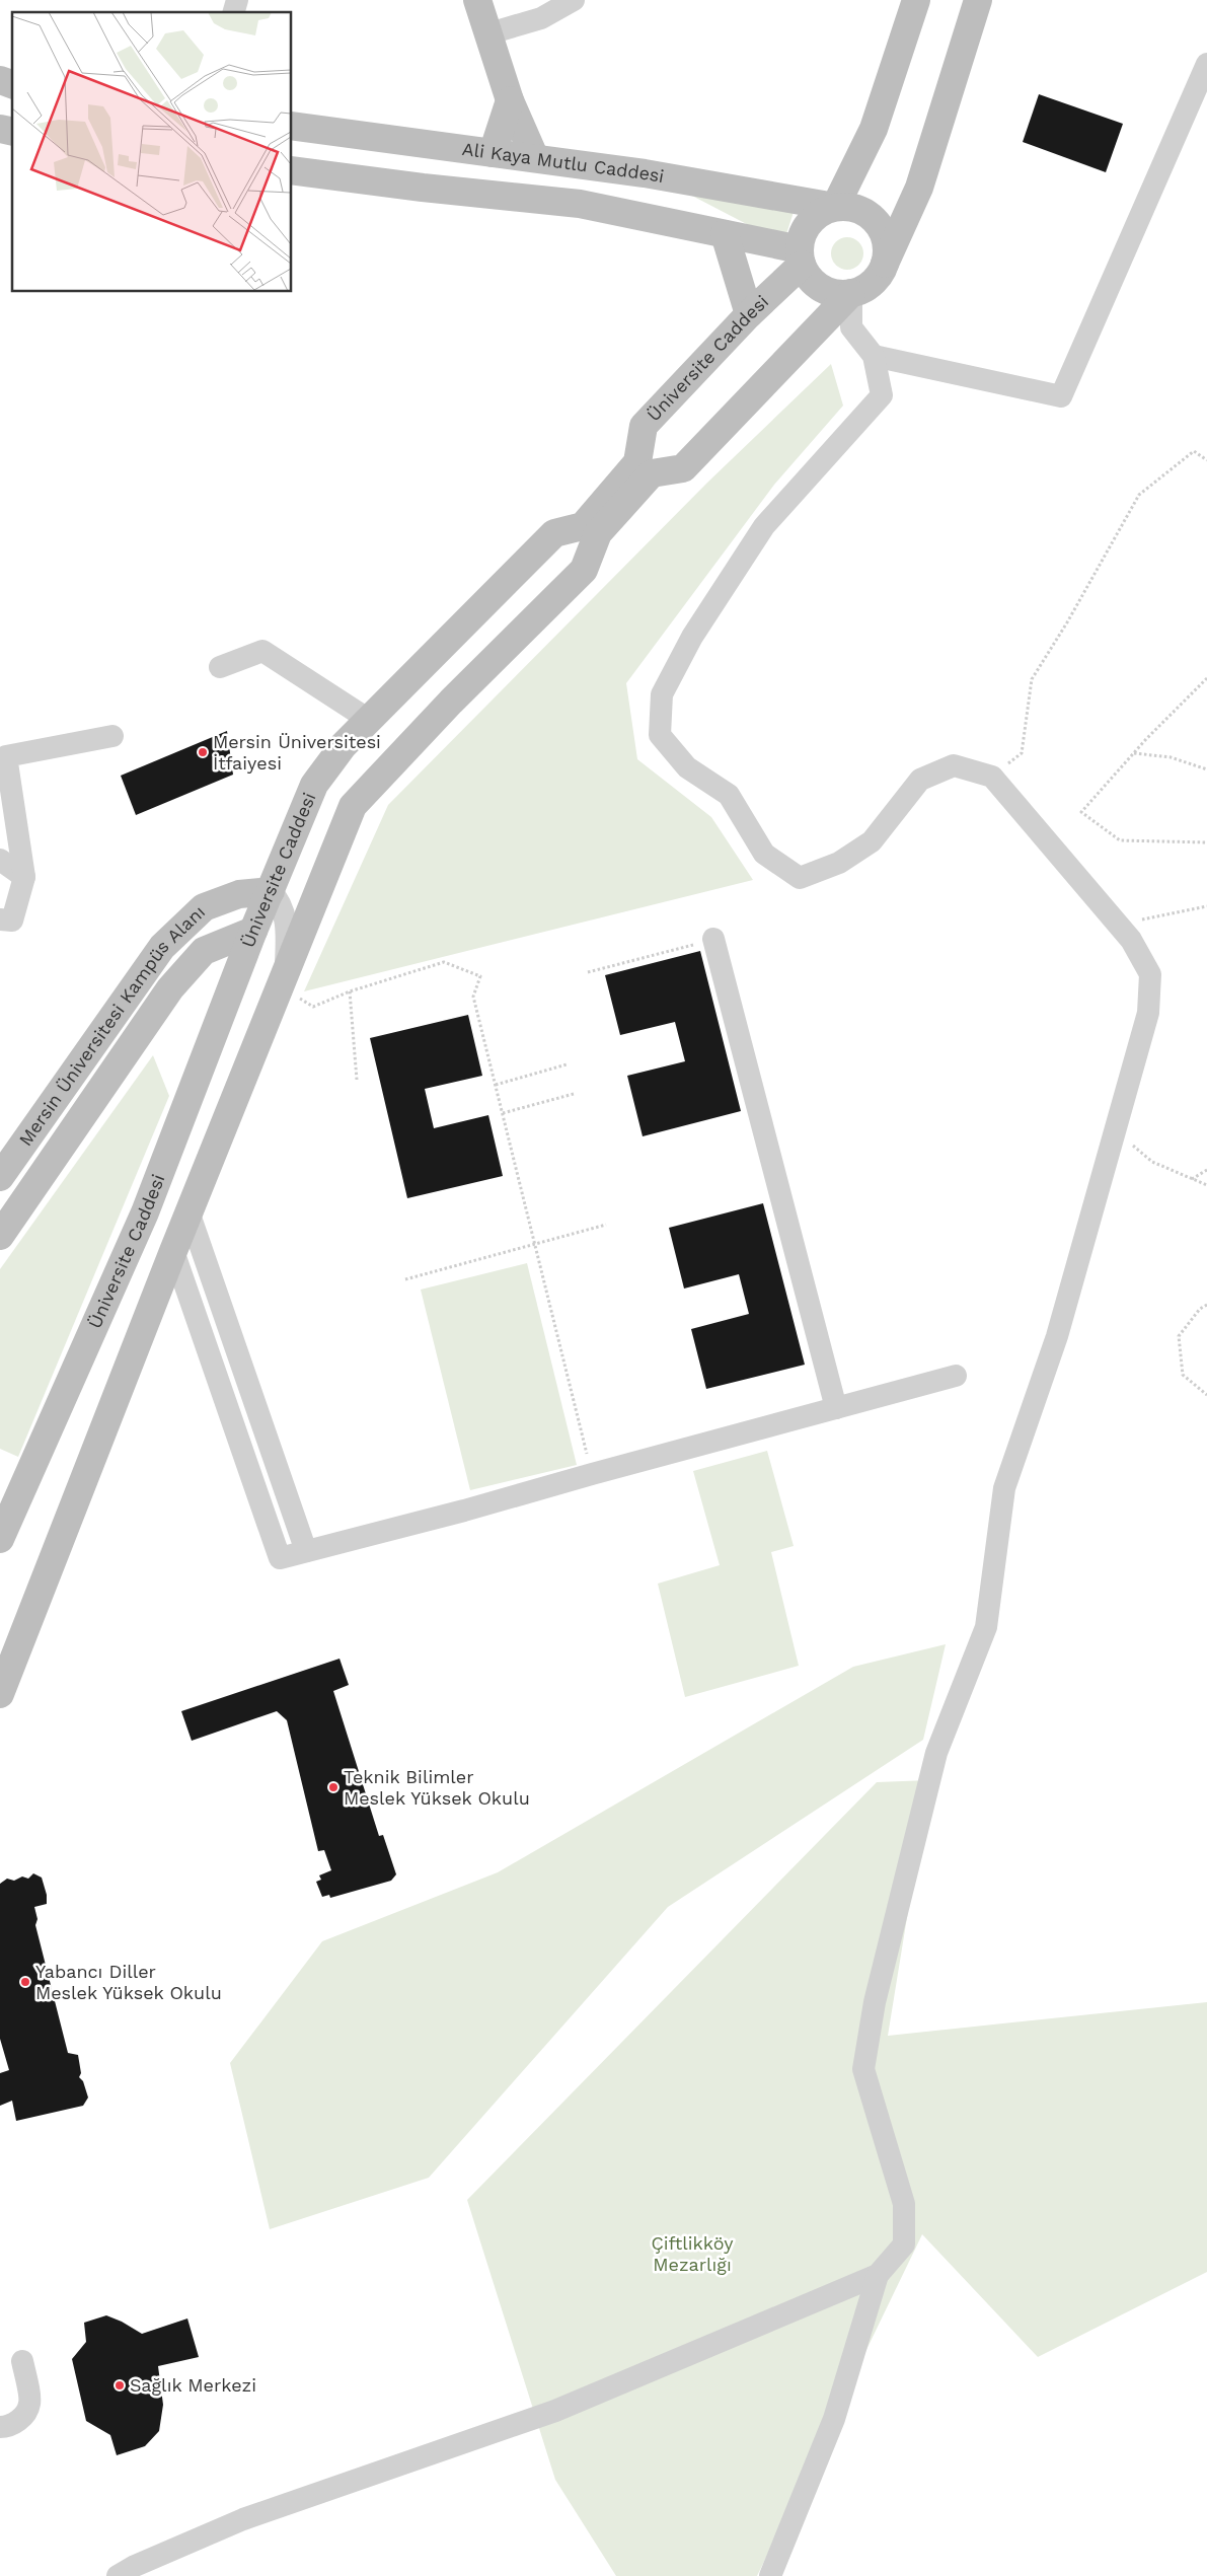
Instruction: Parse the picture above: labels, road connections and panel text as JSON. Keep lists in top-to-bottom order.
{
  "streets": {
    "main road": ["Ali Kaya Mutlu Caddesi", "Üniversite Caddesi", "Mersin Üniversitesi Kampüs Alanı"]
  },
  "crossings": [
    ["Ali Kaya Mutlu Caddesi", "Üniversite Caddesi"],
    ["Üniversite Caddesi", "Mersin Üniversitesi Kampüs Alanı"]
  ],
  "parks": ["Çiftlikköy Mezarlığı"],
  "places": [
    "Mersin Üniversitesi İtfaiyesi",
    "Teknik Bilimler Meslek Yüksek Okulu",
    "Yabancı Diller Meslek Yüksek Okulu",
    "Sağlık Merkezi"
  ]
}
